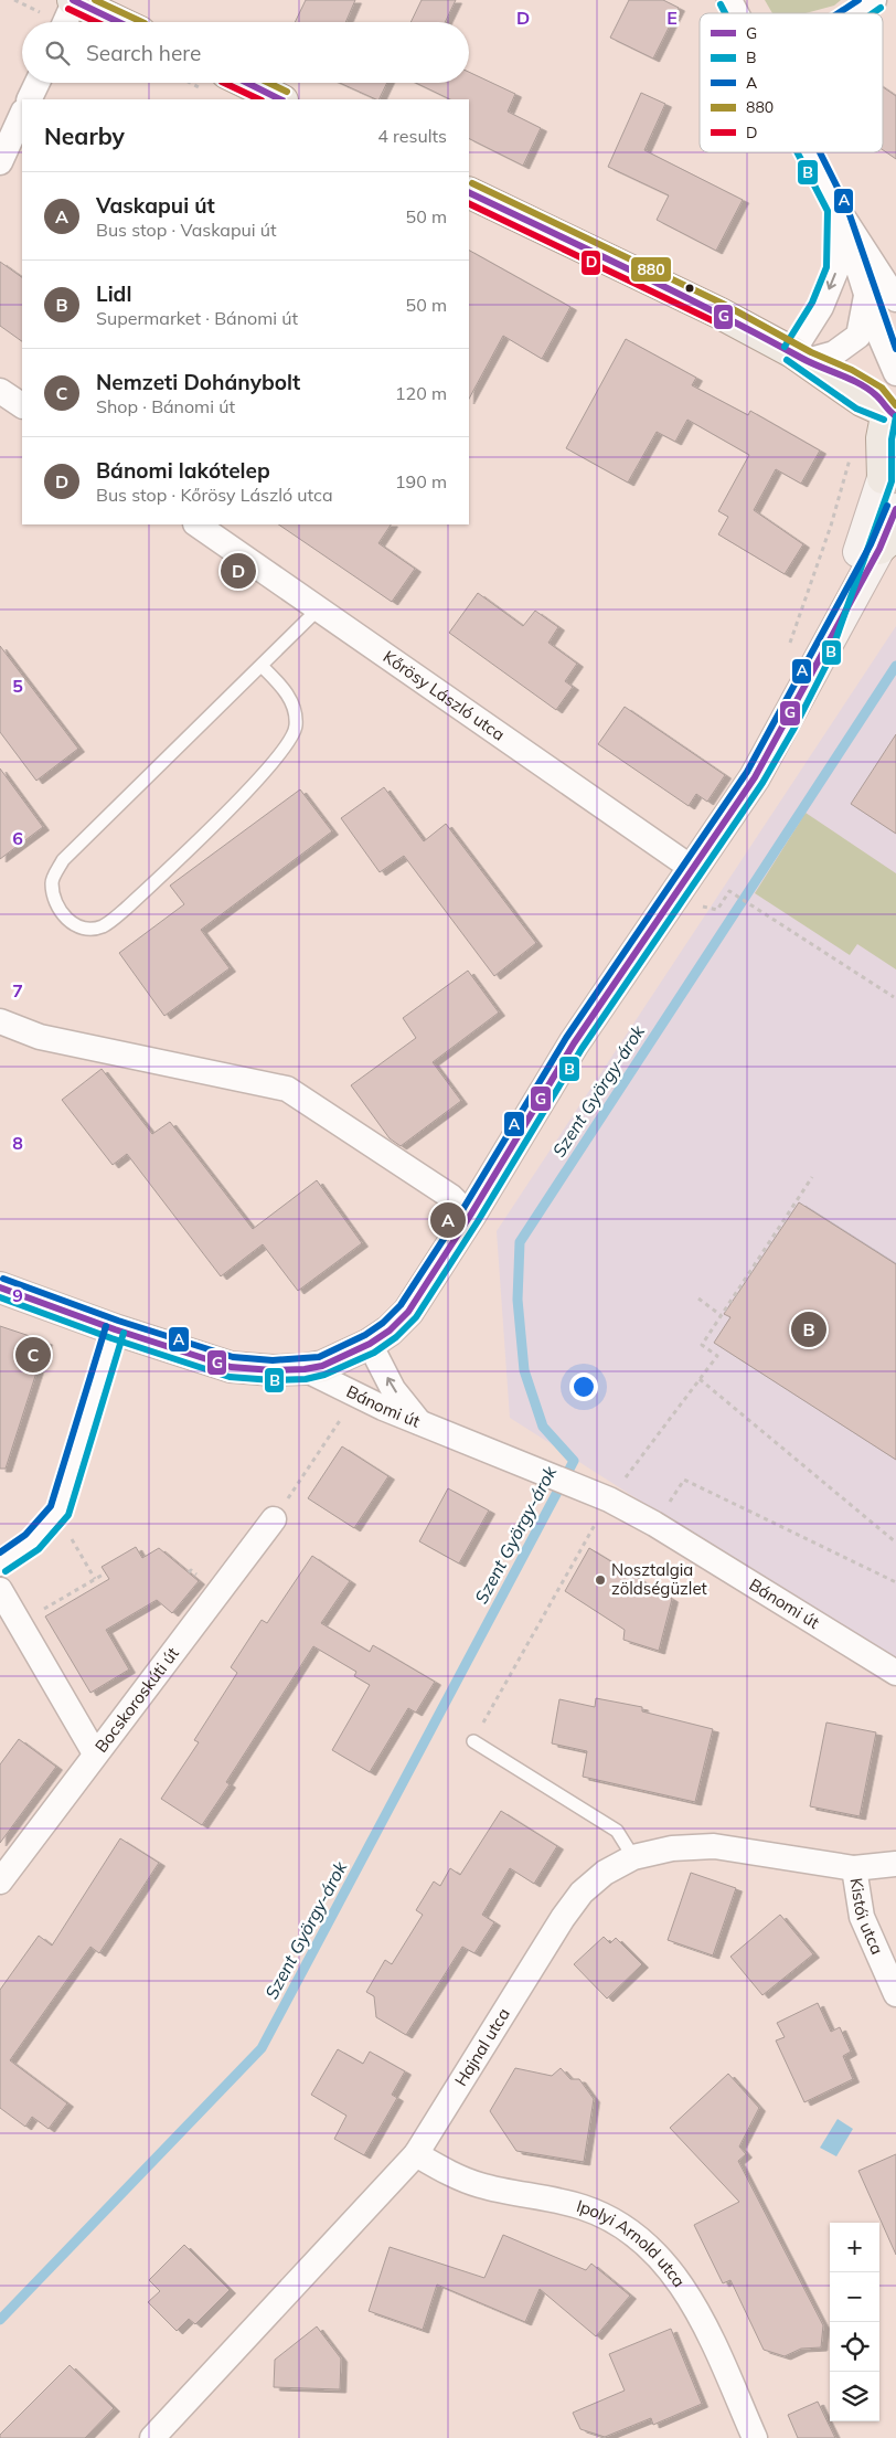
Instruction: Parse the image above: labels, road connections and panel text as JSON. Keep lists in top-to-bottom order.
{
  "streets": {
    "main road": ["Bánomi út"],
    "street": [
      "Kőrösy László utca",
      "Bocskoroskúti út",
      "Kistói utca",
      "Hajnal utca",
      "Ipolyi Arnold utca"
    ]
  },
  "crossings": [
    ["Kistói utca", "Hajnal utca"],
    ["Hajnal utca", "Ipolyi Arnold utca"]
  ],
  "water": ["Szent György-árok"],
  "places": ["Nosztalgia zöldségüzlet"],
  "lines": [
    "transit line G",
    "transit line A",
    "transit line 880",
    "transit line B",
    "transit line D"
  ],
  "legend": [
    "G",
    "B",
    "A",
    "880",
    "D"
  ],
  "page": {
    "search": "Search here",
    "heading": ["Nearby", "4 results"],
    "list": [
      {
        "mark": "A",
        "name": "Vaskapui út",
        "note": "Bus stop · Vaskapui út",
        "value": "50 m"
      },
      {
        "mark": "B",
        "name": "Lidl",
        "note": "Supermarket · Bánomi út",
        "value": "50 m"
      },
      {
        "mark": "C",
        "name": "Nemzeti Dohánybolt",
        "note": "Shop · Bánomi út",
        "value": "120 m"
      },
      {
        "mark": "D",
        "name": "Bánomi lakótelep",
        "note": "Bus stop · Kőrösy László utca",
        "value": "190 m"
      }
    ],
    "pins": [
      "D",
      "A",
      "B",
      "C"
    ],
    "map_buttons": ["+", "−"]
  },
  "grid": {
    "columns": ["D", "E"],
    "rows": [
      "5",
      "6",
      "7",
      "8",
      "9"
    ]
  }
}
